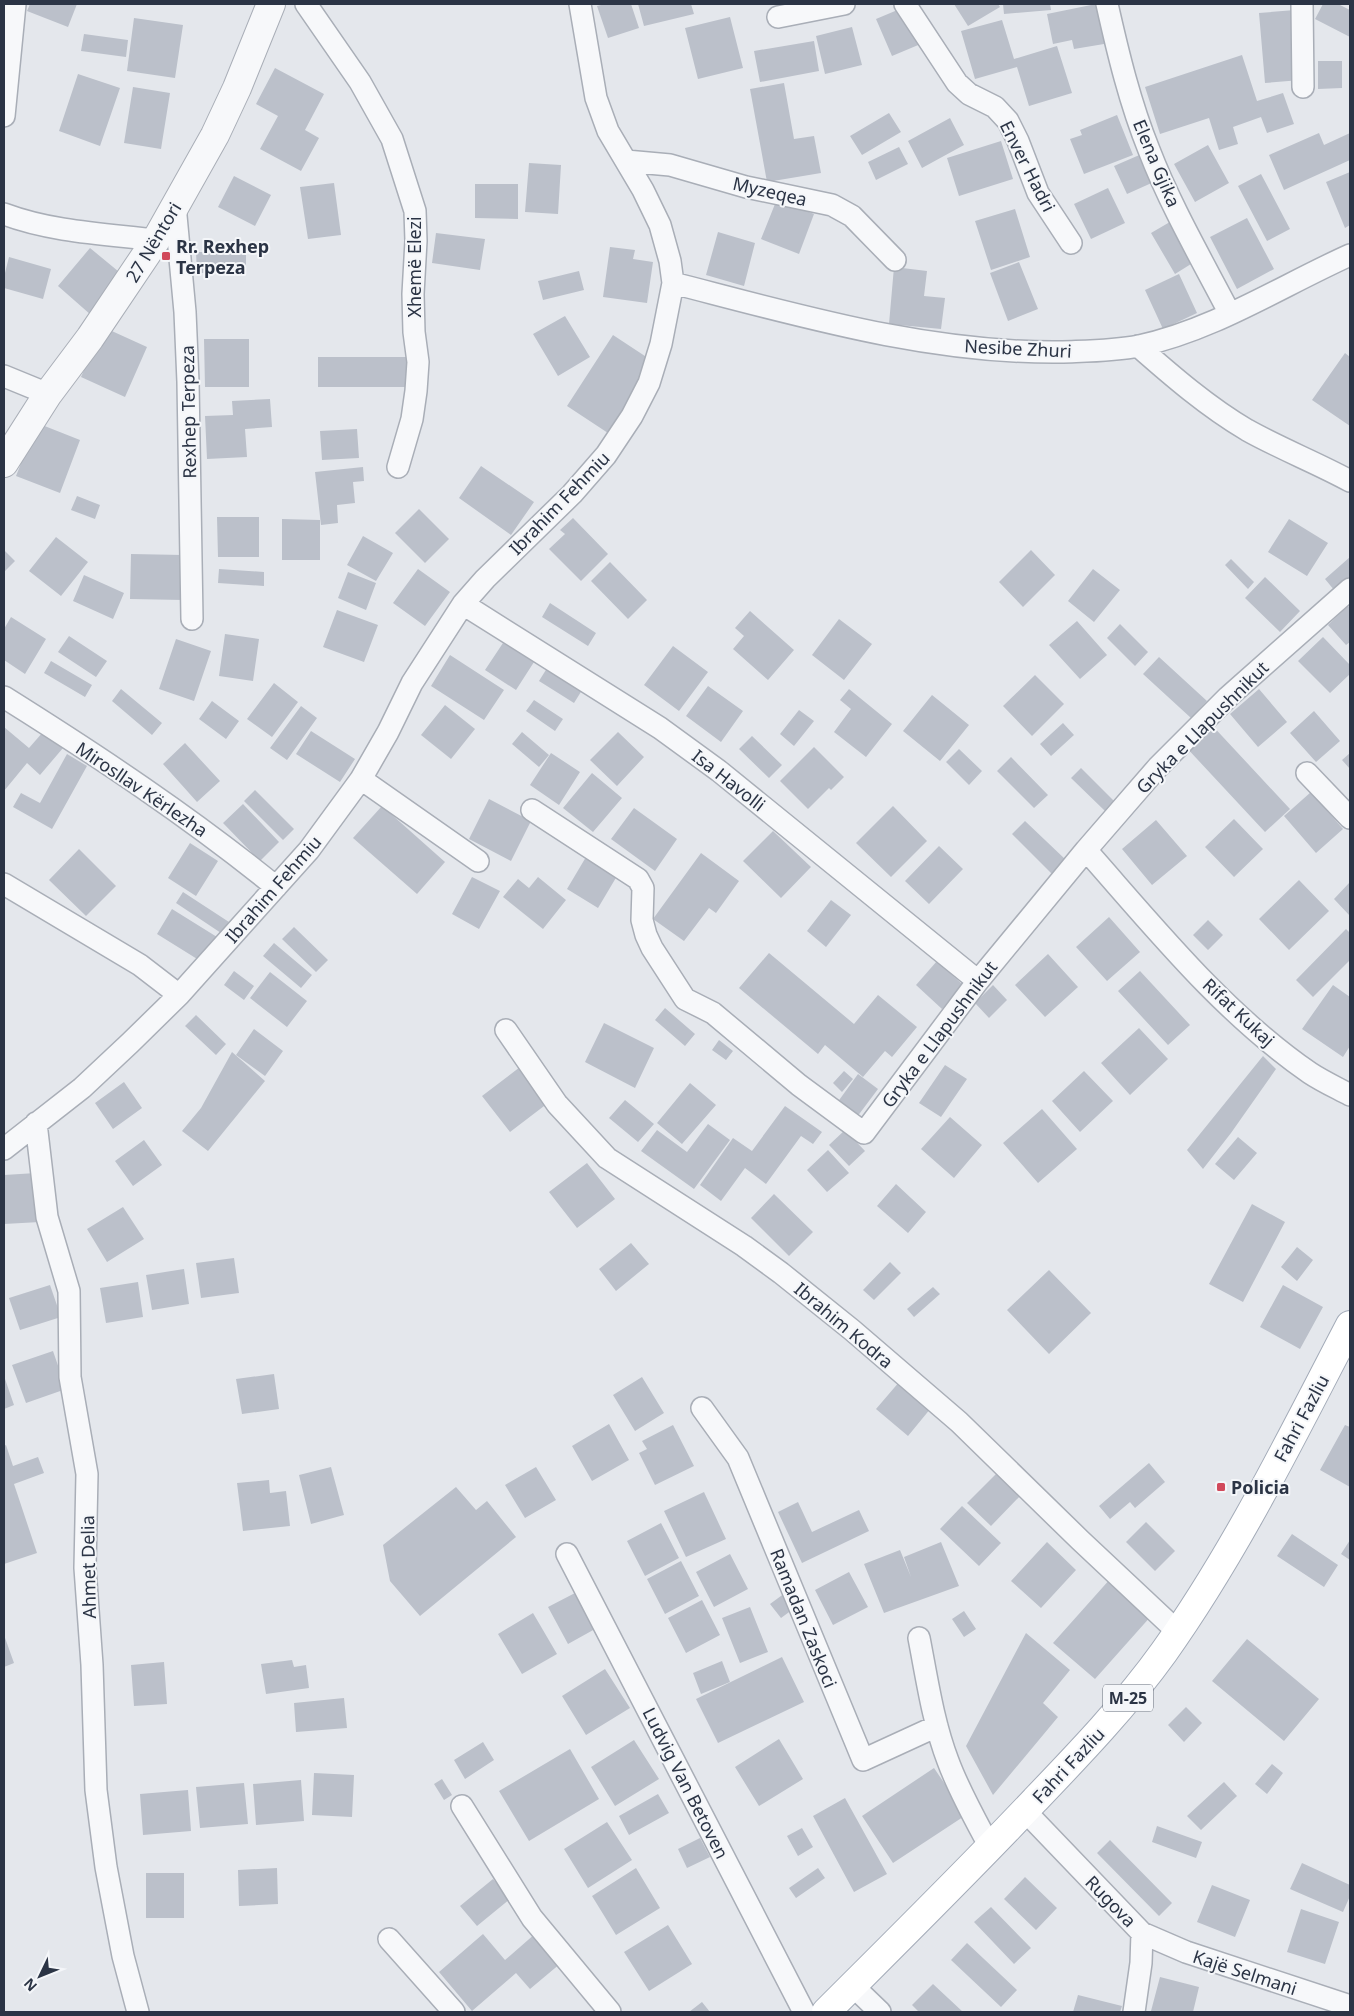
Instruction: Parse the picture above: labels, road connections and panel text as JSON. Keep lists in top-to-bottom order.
{
  "streets": {
    "main road": ["Fahri Fazliu", "M-25"],
    "street": [
      "Elena Gjika",
      "Enver Hadri",
      "Myzeqea",
      "27 Nëntori",
      "Xhemë Elezi",
      "Nesibe Zhuri",
      "Rexhep Terpeza",
      "Ibrahim Fehmiu",
      "Gryka e Llapushnikut",
      "Isa Havolli",
      "Mirosllav Kërlezha",
      "Rifat Kukaj",
      "Ibrahim Kodra",
      "Ahmet Delia",
      "Ramadan Zaskoci",
      "Ludvig Van Betoven",
      "Rugova",
      "Kajë Selmani"
    ]
  },
  "crossings": [
    ["Elena Gjika", "Nesibe Zhuri"],
    ["Myzeqea", "Ibrahim Fehmiu"],
    ["27 Nëntori", "Rexhep Terpeza"],
    ["Nesibe Zhuri", "Ibrahim Fehmiu"],
    ["Ibrahim Fehmiu", "Isa Havolli"],
    ["Ibrahim Fehmiu", "Mirosllav Kërlezha"],
    ["Ibrahim Fehmiu", "Ahmet Delia"],
    ["Gryka e Llapushnikut", "Isa Havolli"],
    ["Gryka e Llapushnikut", "Rifat Kukaj"],
    ["Ibrahim Kodra", "Fahri Fazliu"],
    ["Fahri Fazliu", "Rugova"],
    ["Rugova", "Kajë Selmani"]
  ],
  "places": {
    "transit": ["Rr. Rexhep Terpeza", "Policia"]
  },
  "north": "bottom left"
}
